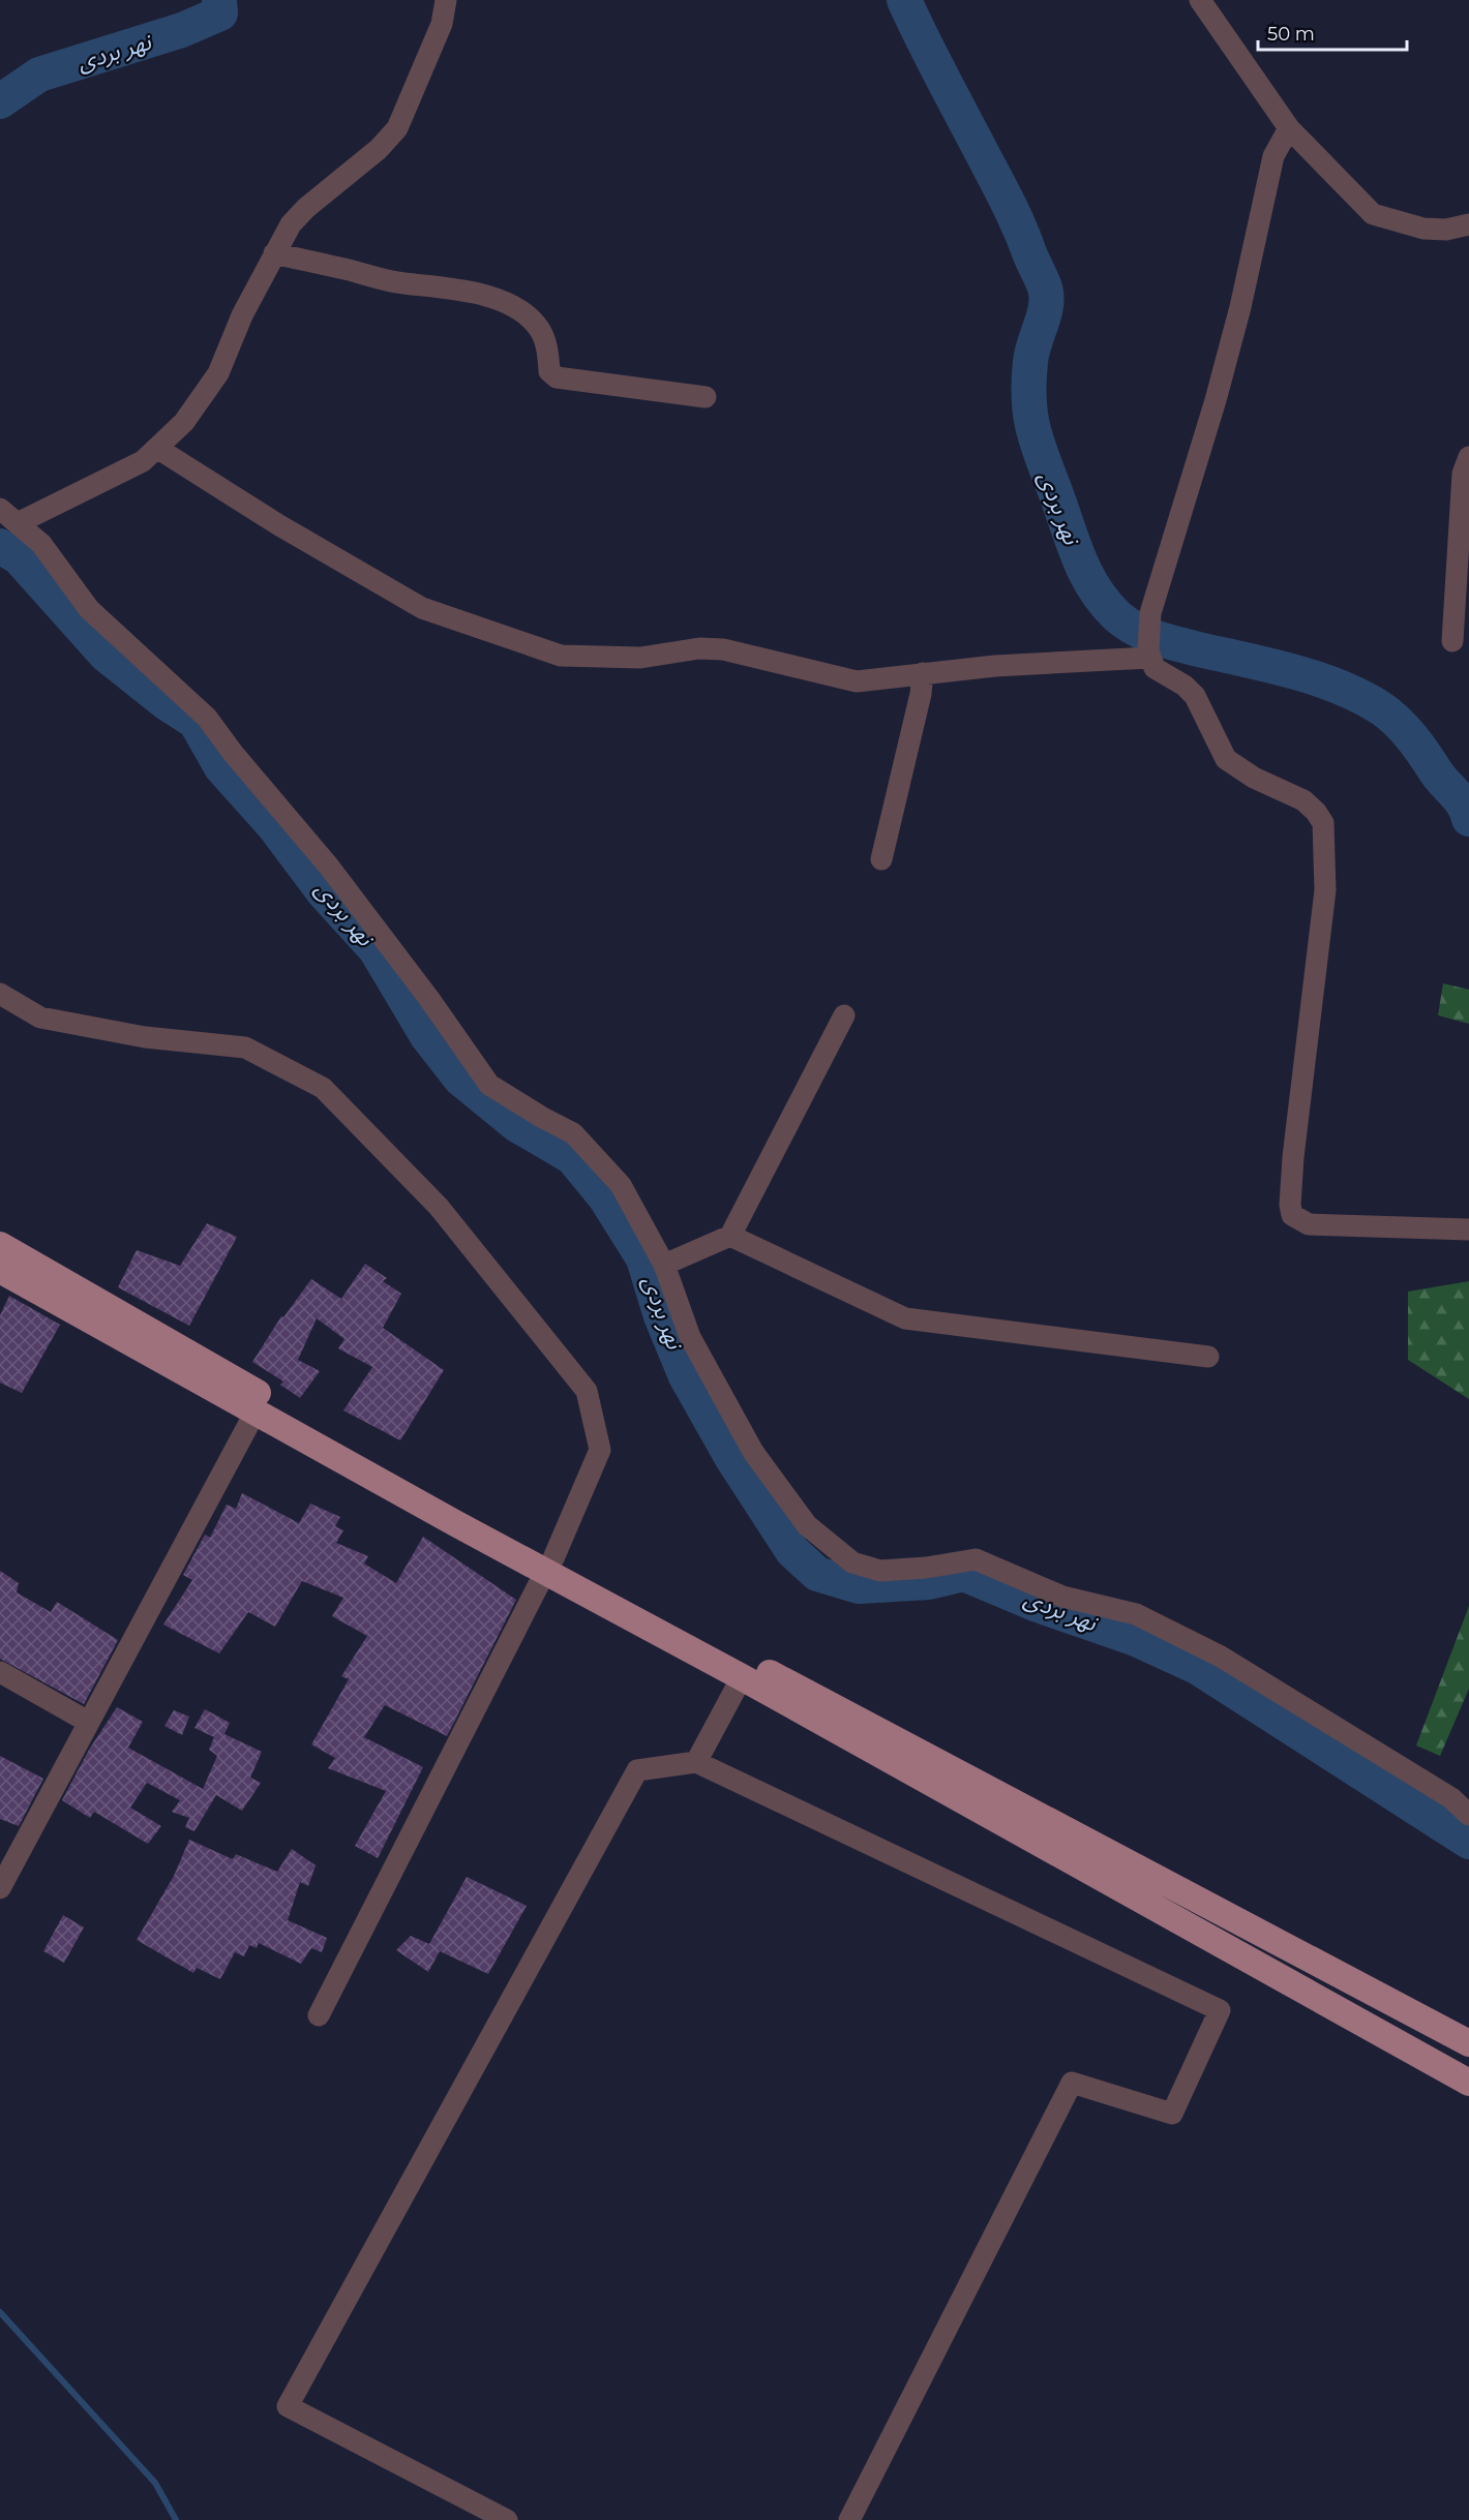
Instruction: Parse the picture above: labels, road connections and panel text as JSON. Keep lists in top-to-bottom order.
{
  "water": ["نهر بردى"],
  "scale_bar": "50 m"
}
